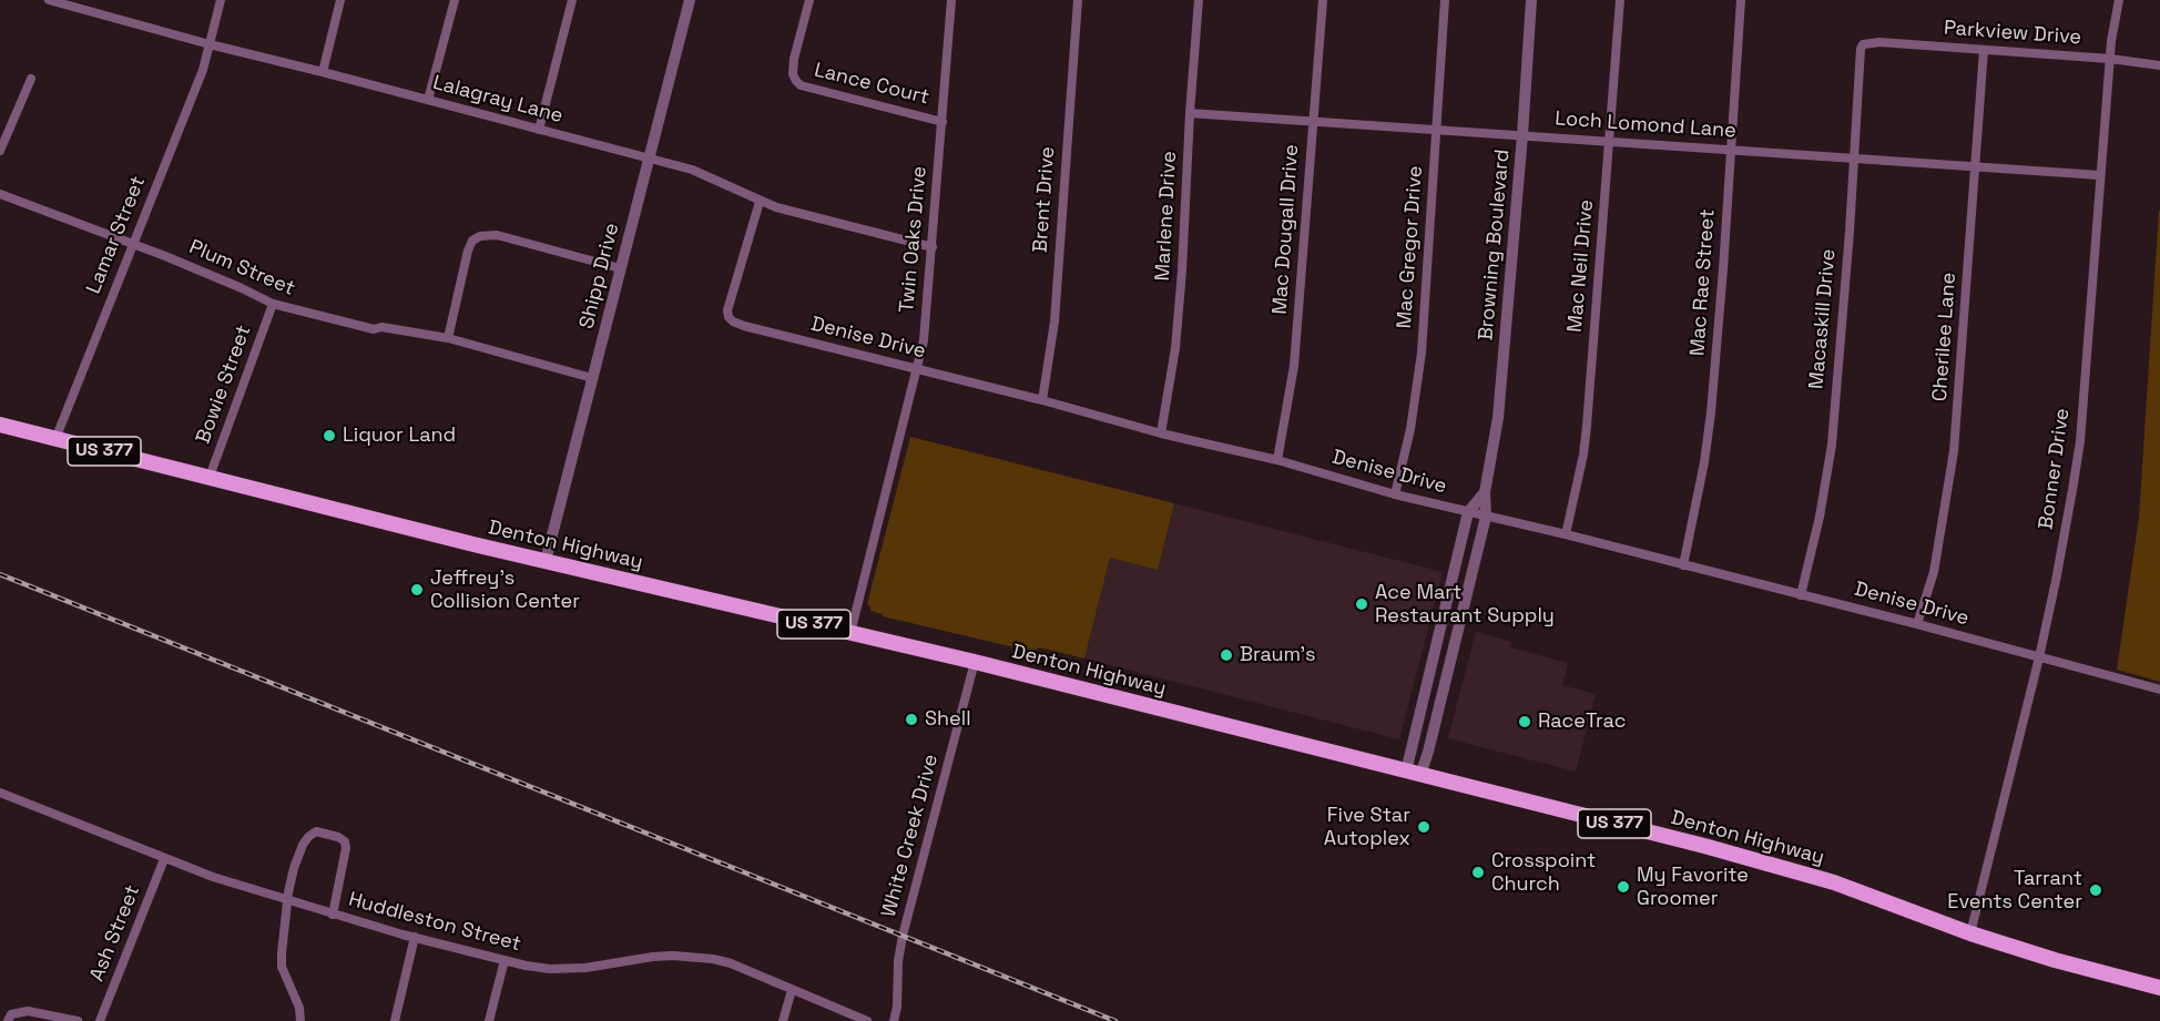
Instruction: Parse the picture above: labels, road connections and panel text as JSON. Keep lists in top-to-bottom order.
{
  "streets": {
    "main road": ["US 377", "Denton Highway"],
    "street": [
      "Parkview Drive",
      "Lance Court",
      "Lalagray Lane",
      "Loch Lomond Lane",
      "Brent Drive",
      "Marlene Drive",
      "Mac Dougall Drive",
      "Lamar Street",
      "Twin Oaks Drive",
      "Browning Boulevard",
      "Mac Gregor Drive",
      "Mac Neil Drive",
      "Plum Street",
      "Shipp Drive",
      "Mac Rae Street",
      "Macaskill Drive",
      "Cherilee Lane",
      "Denise Drive",
      "Bowie Street",
      "Bonner Drive",
      "White Creek Drive",
      "Huddleston Street",
      "Ash Street"
    ]
  },
  "crossings": [
    ["Parkview Drive", "Macaskill Drive"],
    ["Parkview Drive", "Cherilee Lane"],
    ["Parkview Drive", "Bonner Drive"],
    ["Lance Court", "Twin Oaks Drive"],
    ["Lalagray Lane", "Lamar Street"],
    ["Lalagray Lane", "Twin Oaks Drive"],
    ["Lalagray Lane", "Shipp Drive"],
    ["Lalagray Lane", "Denise Drive"],
    ["Loch Lomond Lane", "Marlene Drive"],
    ["Loch Lomond Lane", "Mac Dougall Drive"],
    ["Loch Lomond Lane", "Browning Boulevard"],
    ["Loch Lomond Lane", "Mac Gregor Drive"],
    ["Loch Lomond Lane", "Mac Neil Drive"],
    ["Loch Lomond Lane", "Mac Rae Street"],
    ["Loch Lomond Lane", "Macaskill Drive"],
    ["Loch Lomond Lane", "Cherilee Lane"],
    ["Loch Lomond Lane", "Bonner Drive"],
    ["Brent Drive", "Denise Drive"],
    ["Marlene Drive", "Denise Drive"],
    ["Mac Dougall Drive", "Denise Drive"],
    ["Lamar Street", "Plum Street"],
    ["Lamar Street", "Denton Highway"],
    ["Twin Oaks Drive", "Denise Drive"],
    ["Twin Oaks Drive", "Denton Highway"],
    ["Browning Boulevard", "Denise Drive"],
    ["Browning Boulevard", "Denton Highway"],
    ["Mac Gregor Drive", "Denise Drive"],
    ["Mac Neil Drive", "Denise Drive"],
    ["Plum Street", "Shipp Drive"],
    ["Plum Street", "Bowie Street"],
    ["Shipp Drive", "Denton Highway"],
    ["Mac Rae Street", "Denise Drive"],
    ["Macaskill Drive", "Denise Drive"],
    ["Cherilee Lane", "Denise Drive"],
    ["Denise Drive", "Bonner Drive"],
    ["Bowie Street", "Denton Highway"],
    ["Bonner Drive", "Denton Highway"],
    ["Denton Highway", "White Creek Drive"],
    ["Huddleston Street", "Ash Street"]
  ],
  "places": [
    "Liquor Land",
    "Jeffrey's Collision Center",
    "Ace Mart Restaurant Supply",
    "Braum's",
    "Shell",
    "RaceTrac",
    "Five Star Autoplex",
    "Crosspoint Church",
    "My Favorite Groomer",
    "Tarrant Events Center"
  ]
}
